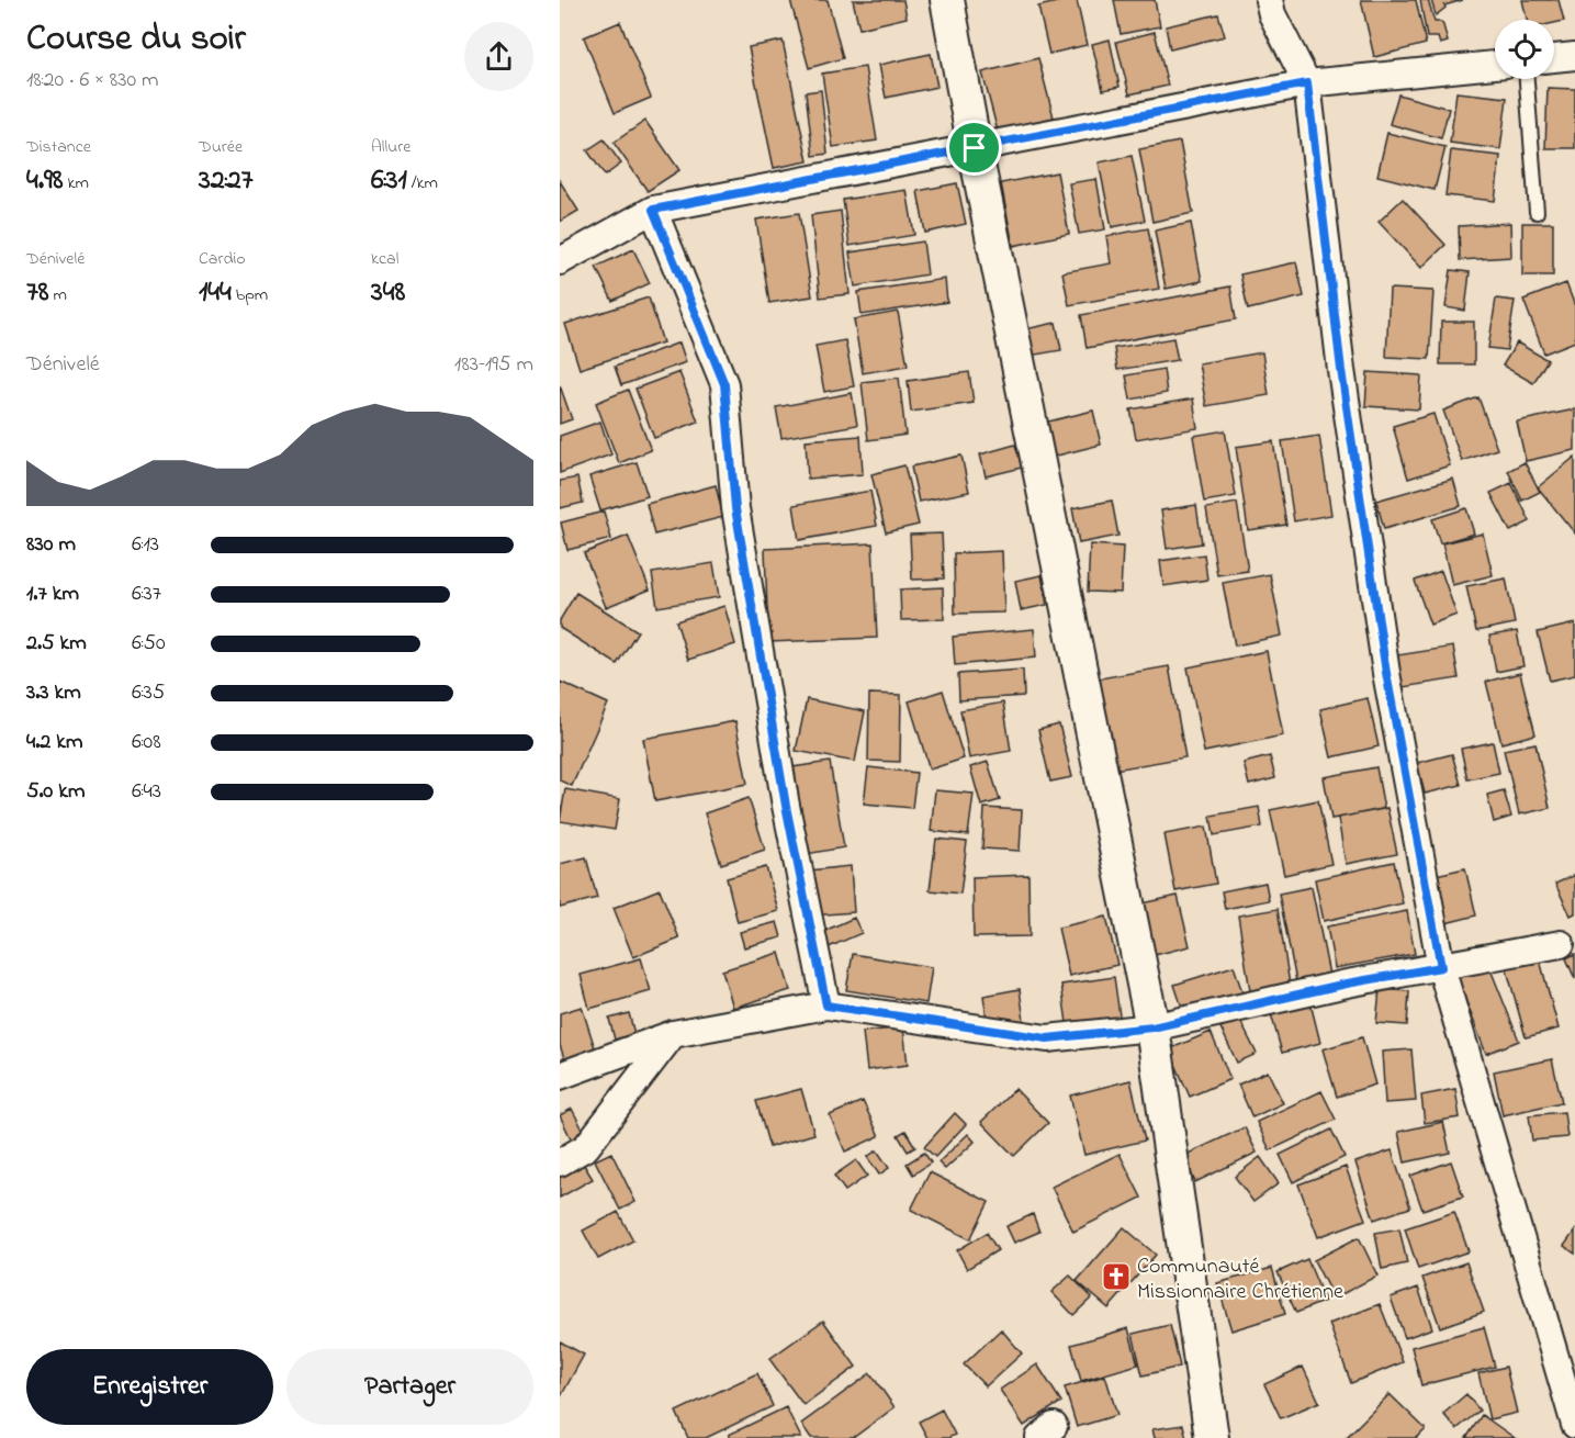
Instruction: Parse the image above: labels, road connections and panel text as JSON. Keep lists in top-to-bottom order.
{
  "places": {
    "church": ["Communauté Missionnaire Chrétienne"]
  },
  "page": {
    "heading": ["Course du soir", "18:20 · 6 × 830 m"],
    "stats": [
      ["Distance", "4.98 km"],
      ["Durée", "32:27"],
      ["Allure", "6:31 /km"],
      ["Dénivelé", "78 m"],
      ["Cardio", "144 bpm"],
      ["kcal", "348"]
    ],
    "chart": ["Dénivelé", "183–195 m"],
    "list": [
      {
        "name": "830 m",
        "note": "6:13"
      },
      {
        "name": "1.7 km",
        "note": "6:37"
      },
      {
        "name": "2.5 km",
        "note": "6:50"
      },
      {
        "name": "3.3 km",
        "note": "6:35"
      },
      {
        "name": "4.2 km",
        "note": "6:08"
      },
      {
        "name": "5.0 km",
        "note": "6:43"
      }
    ],
    "buttons": ["Enregistrer", "Partager"]
  }
}
